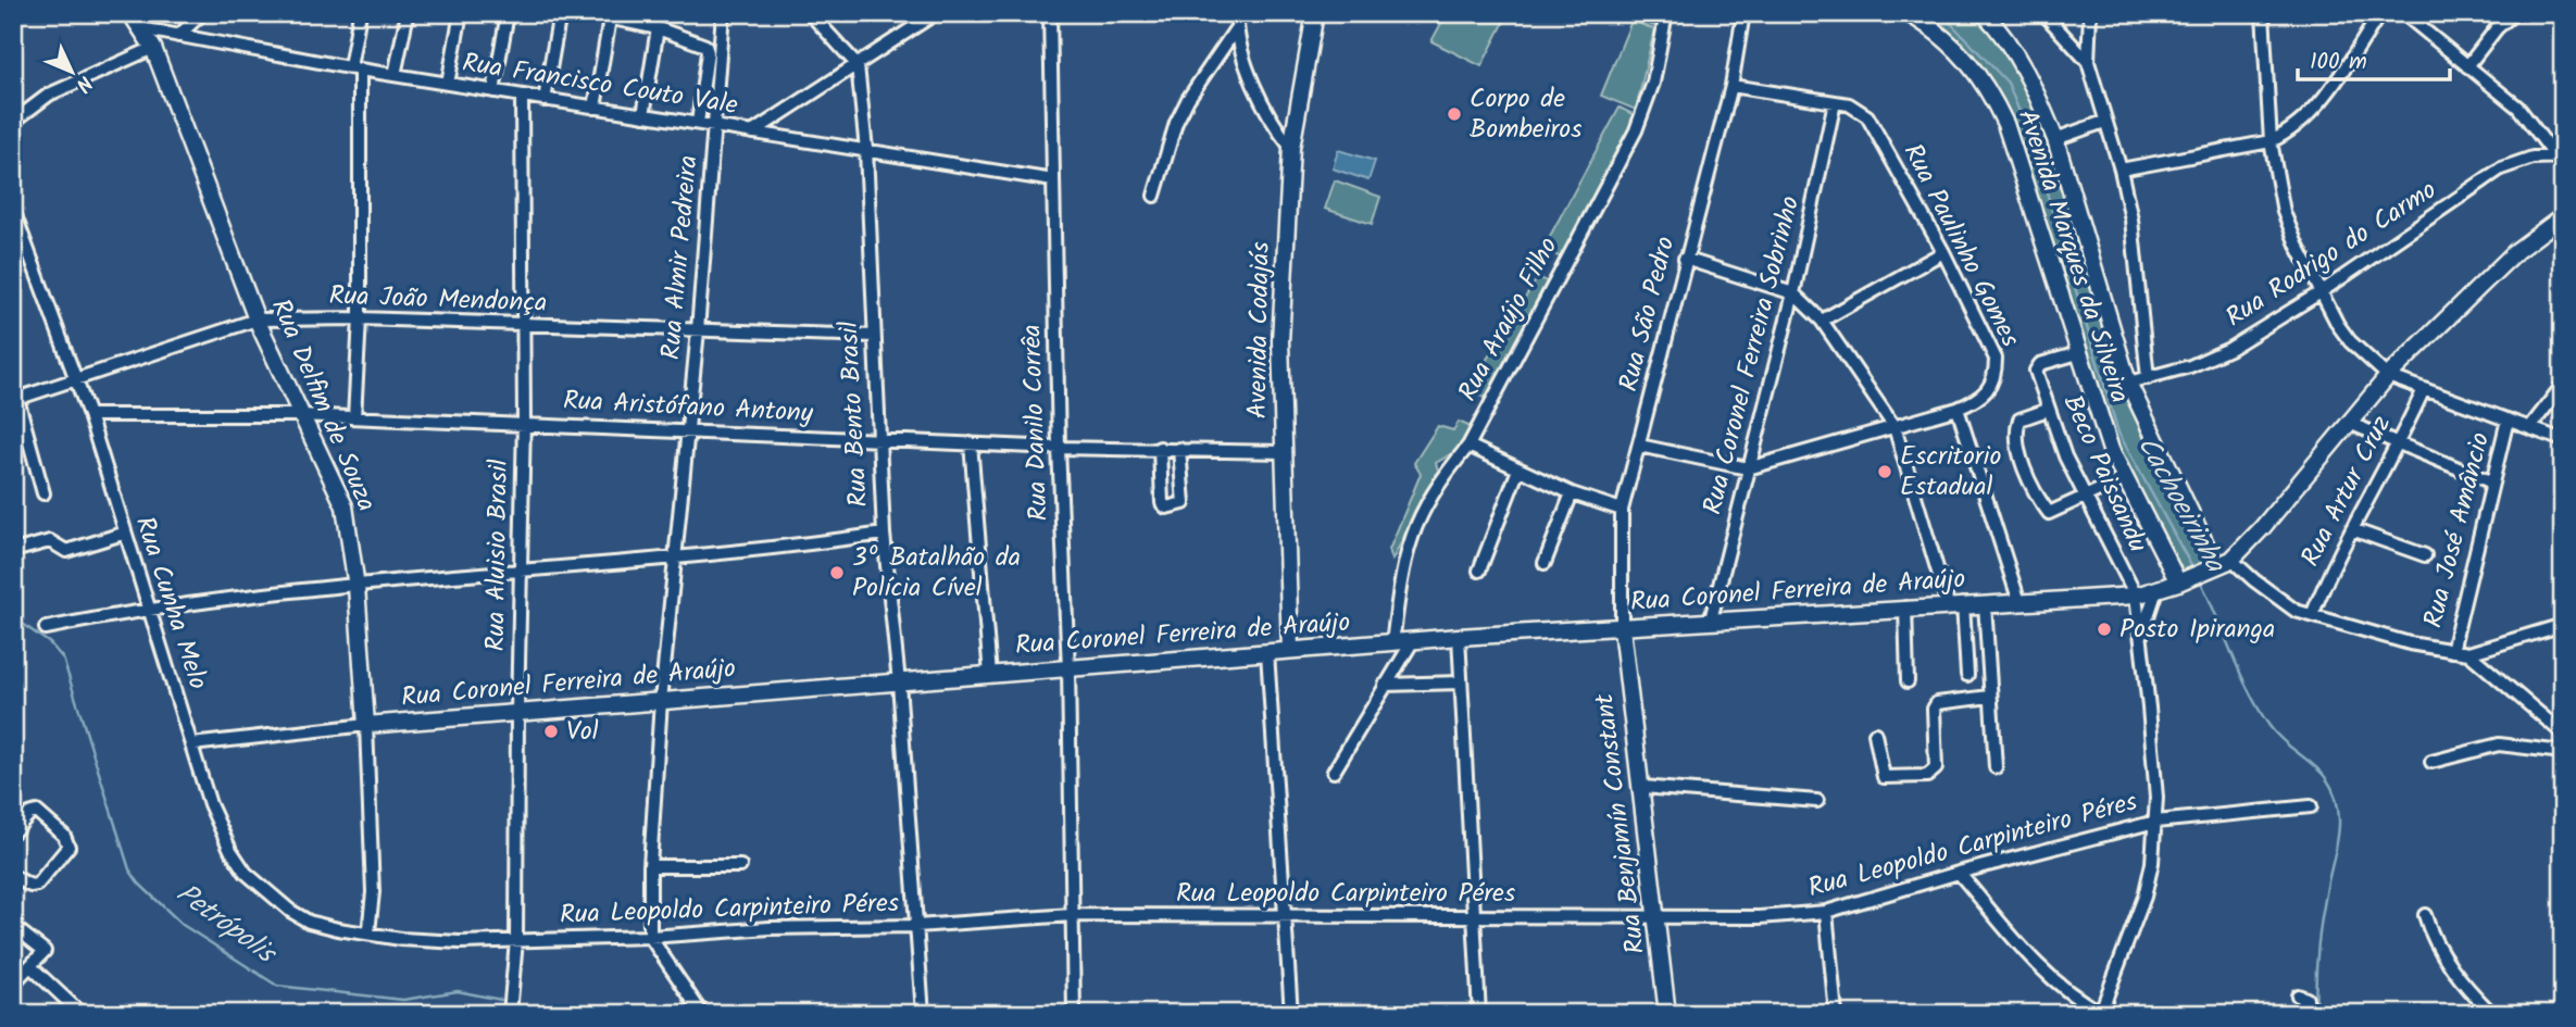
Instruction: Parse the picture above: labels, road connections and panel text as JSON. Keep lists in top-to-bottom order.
{
  "streets": {
    "street": [
      "Rua Francisco Couto Vale",
      "Rua Paulinho Gomes",
      "Rua Rodrigo do Carmo",
      "Avenida Marques da Silveira",
      "Rua Almir Pedreira",
      "Rua João Mendonça",
      "Rua São Pedro",
      "Rua Araújo Filho",
      "Avenida Codajás",
      "Rua Coronel Ferreira Sobrinho",
      "Rua Delfim de Souza",
      "Rua Aristófano Antony",
      "Rua Bento Brasil",
      "Rua Danilo Corrêa",
      "Beco Paissandu",
      "Rua Artur Cruz",
      "Rua José Amâncio",
      "Rua Aluisio Brasil",
      "Rua Coronel Ferreira de Araújo",
      "Rua Cunha Melo",
      "Rua Benjamín Constant",
      "Rua Leopoldo Carpinteiro Péres"
    ]
  },
  "crossings": [
    ["Rua Francisco Couto Vale", "Rua Almir Pedreira"],
    ["Rua Francisco Couto Vale", "Rua Delfim de Souza"],
    ["Rua Francisco Couto Vale", "Rua Bento Brasil"],
    ["Rua Francisco Couto Vale", "Rua Danilo Corrêa"],
    ["Rua Francisco Couto Vale", "Rua Aluisio Brasil"],
    ["Rua Paulinho Gomes", "Rua São Pedro"],
    ["Rua Paulinho Gomes", "Rua Coronel Ferreira Sobrinho"],
    ["Rua Rodrigo do Carmo", "Avenida Marques da Silveira"],
    ["Avenida Marques da Silveira", "Beco Paissandu"],
    ["Avenida Marques da Silveira", "Rua Coronel Ferreira de Araújo"],
    ["Rua Almir Pedreira", "Rua João Mendonça"],
    ["Rua Almir Pedreira", "Rua Aristófano Antony"],
    ["Rua Almir Pedreira", "Rua Coronel Ferreira de Araújo"],
    ["Rua Almir Pedreira", "Rua Leopoldo Carpinteiro Péres"],
    ["Rua João Mendonça", "Rua Delfim de Souza"],
    ["Rua João Mendonça", "Rua Bento Brasil"],
    ["Rua João Mendonça", "Rua Aluisio Brasil"],
    ["Rua João Mendonça", "Rua Cunha Melo"],
    ["Rua São Pedro", "Rua Coronel Ferreira de Araújo"],
    ["Rua São Pedro", "Rua Benjamín Constant"],
    ["Rua Araújo Filho", "Rua Coronel Ferreira de Araújo"],
    ["Avenida Codajás", "Rua Aristófano Antony"],
    ["Avenida Codajás", "Rua Coronel Ferreira de Araújo"],
    ["Rua Coronel Ferreira Sobrinho", "Rua Coronel Ferreira de Araújo"],
    ["Rua Delfim de Souza", "Rua Aristófano Antony"],
    ["Rua Delfim de Souza", "Rua Coronel Ferreira de Araújo"],
    ["Rua Delfim de Souza", "Rua Cunha Melo"],
    ["Rua Delfim de Souza", "Rua Leopoldo Carpinteiro Péres"],
    ["Rua Aristófano Antony", "Rua Bento Brasil"],
    ["Rua Aristófano Antony", "Rua Danilo Corrêa"],
    ["Rua Aristófano Antony", "Rua Aluisio Brasil"],
    ["Rua Aristófano Antony", "Rua Cunha Melo"],
    ["Rua Bento Brasil", "Rua Coronel Ferreira de Araújo"],
    ["Rua Bento Brasil", "Rua Leopoldo Carpinteiro Péres"],
    ["Rua Danilo Corrêa", "Rua Coronel Ferreira de Araújo"],
    ["Rua Danilo Corrêa", "Rua Leopoldo Carpinteiro Péres"],
    ["Beco Paissandu", "Rua Coronel Ferreira de Araújo"],
    ["Rua Aluisio Brasil", "Rua Coronel Ferreira de Araújo"],
    ["Rua Aluisio Brasil", "Rua Leopoldo Carpinteiro Péres"],
    ["Rua Coronel Ferreira de Araújo", "Rua Cunha Melo"],
    ["Rua Coronel Ferreira de Araújo", "Rua Benjamín Constant"],
    ["Rua Cunha Melo", "Rua Leopoldo Carpinteiro Péres"],
    ["Rua Benjamín Constant", "Rua Leopoldo Carpinteiro Péres"]
  ],
  "water": ["Cachoeirinha", "Petrópolis"],
  "places": [
    "Corpo de Bombeiros",
    "Escritorio Estadual",
    "3º Batalhão da Polícia Cível",
    "Posto Ipiranga",
    "Vol"
  ],
  "scale_bar": "100 m",
  "north": "bottom right"
}
